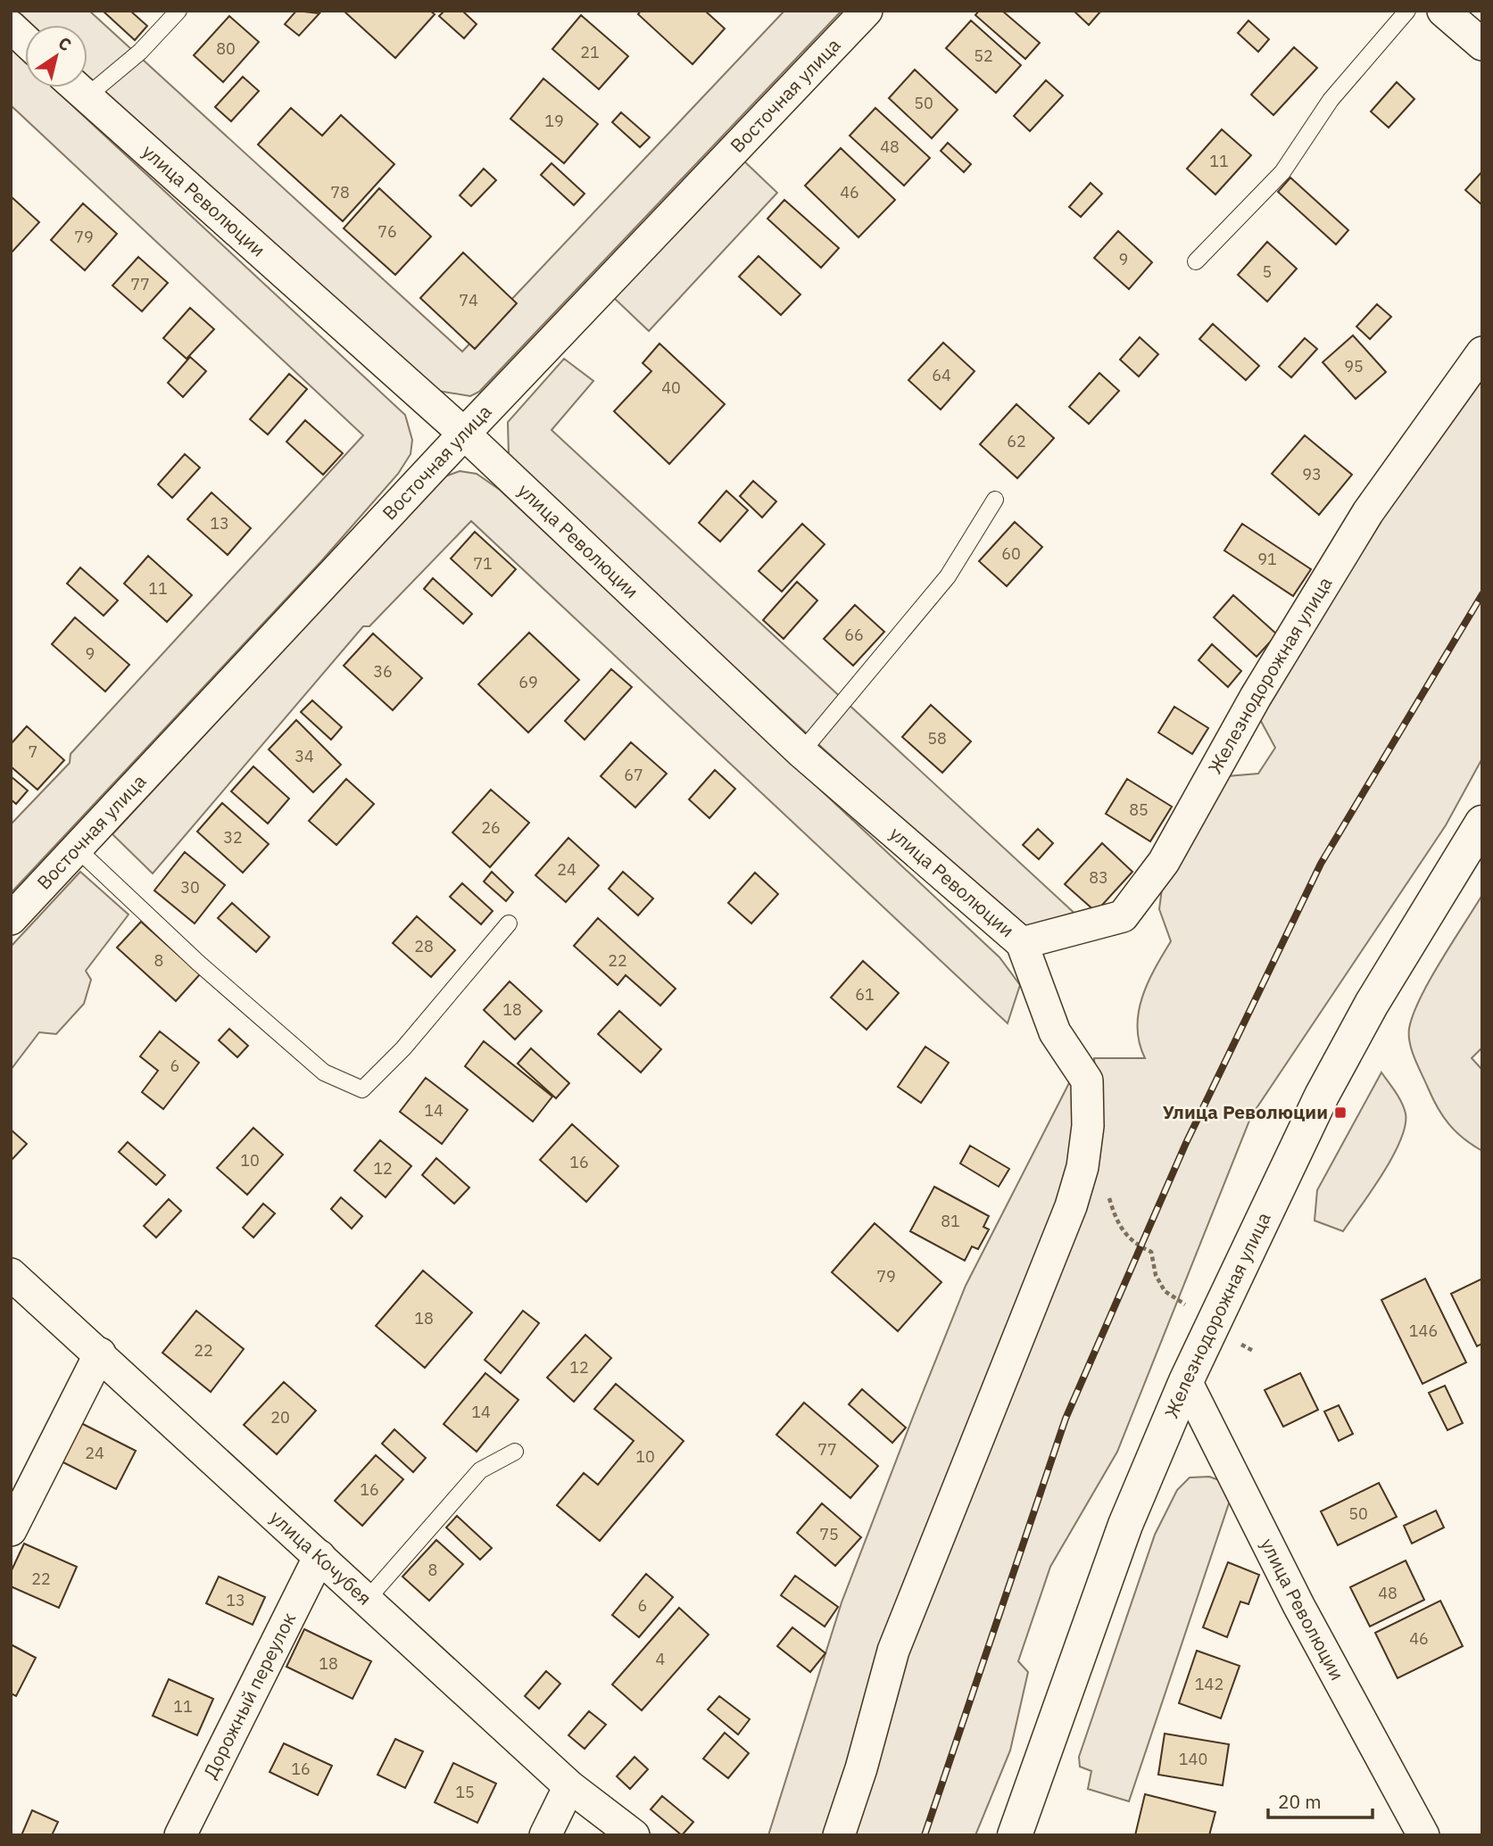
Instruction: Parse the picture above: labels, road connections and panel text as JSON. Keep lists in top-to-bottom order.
{
  "streets": {
    "main road": ["Железнодорожная улица"],
    "street": [
      "Восточная улица",
      "улица Революции",
      "улица Кочубея",
      "Дорожный переулок"
    ]
  },
  "crossings": [
    ["Восточная улица", "улица Революции"],
    ["улица Революции", "Железнодорожная улица"],
    ["улица Кочубея", "Дорожный переулок"]
  ],
  "places": {
    "transit": ["Улица Революции"]
  },
  "house_numbers": [
    "80",
    "21",
    "52",
    "50",
    "19",
    "48",
    "11",
    "78",
    "46",
    "76",
    "79",
    "9",
    "5",
    "77",
    "74",
    "95",
    "64",
    "40",
    "62",
    "93",
    "13",
    "60",
    "91",
    "71",
    "11",
    "66",
    "9",
    "36",
    "69",
    "58",
    "7",
    "34",
    "67",
    "85",
    "26",
    "32",
    "24",
    "83",
    "30",
    "28",
    "8",
    "22",
    "61",
    "18",
    "6",
    "14",
    "10",
    "16",
    "12",
    "81",
    "79",
    "18",
    "146",
    "22",
    "12",
    "14",
    "20",
    "77",
    "24",
    "10",
    "16",
    "50",
    "75",
    "8",
    "22",
    "48",
    "13",
    "6",
    "46",
    "4",
    "18",
    "142",
    "11",
    "140",
    "16",
    "15"
  ],
  "scale_bar": "20 m",
  "north": "top right"
}
